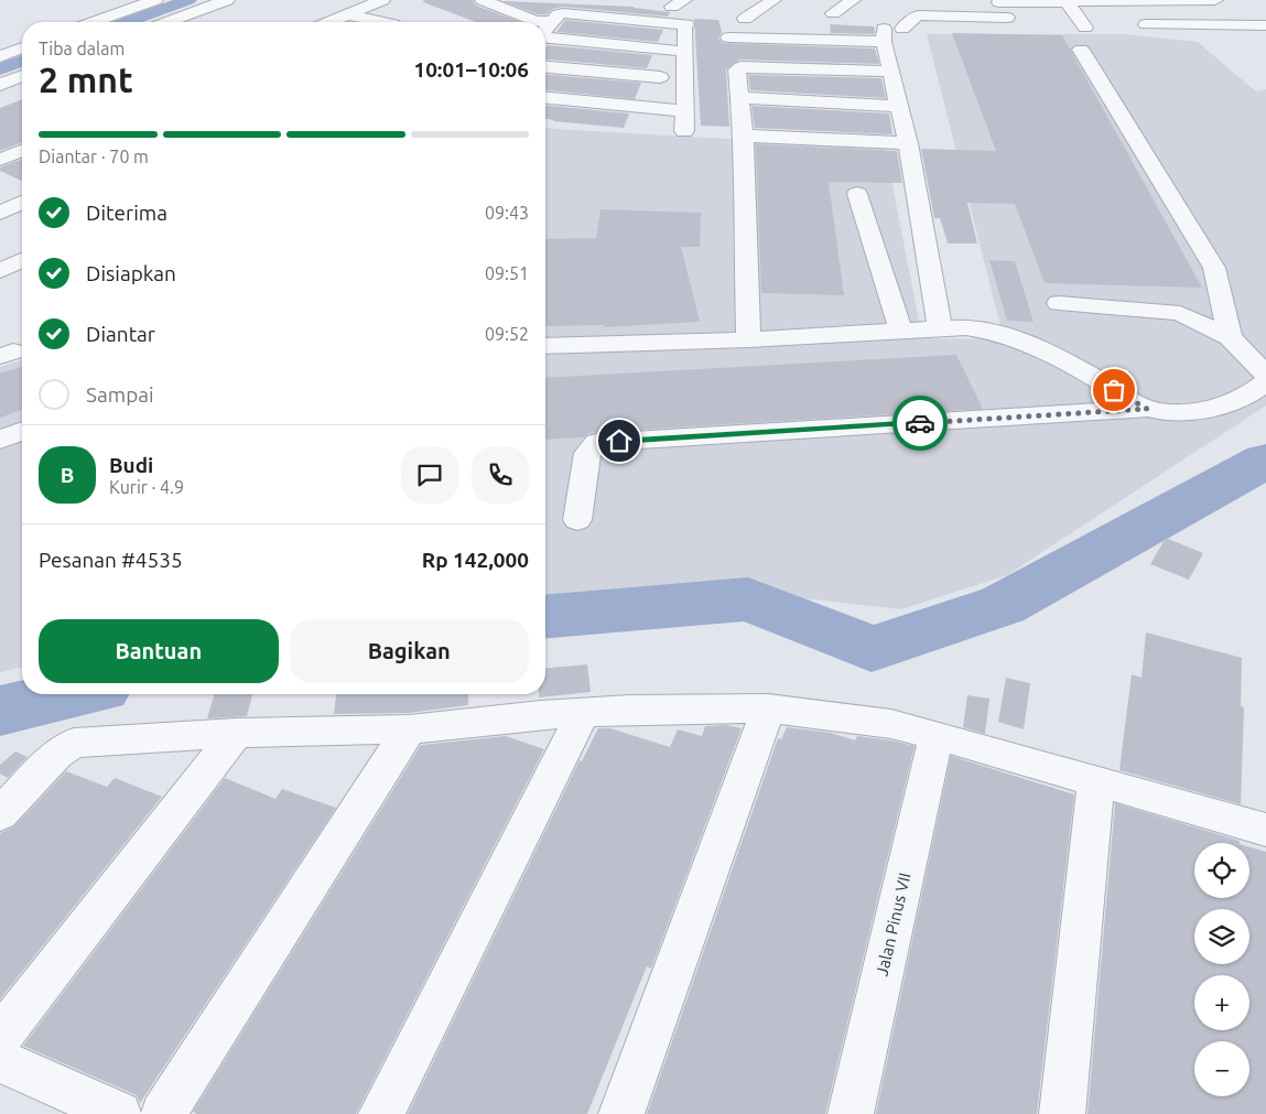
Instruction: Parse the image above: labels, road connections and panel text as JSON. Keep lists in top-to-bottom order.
{
  "streets": {
    "street": ["Jalan Pinus VII"]
  },
  "page": {
    "heading": ["2 mnt", "Tiba dalam", "10:01–10:06"],
    "panel": [
      "Budi",
      "Kurir · 4.9",
      "Pesanan #4535",
      "Rp 142,000"
    ],
    "bar": "Diantar · 70 m",
    "list": [
      ["Diterima", "09:43"],
      ["Disiapkan", "09:51"],
      ["Diantar", "09:52"],
      "Sampai"
    ],
    "round": "B",
    "buttons": ["Bantuan", "Bagikan"],
    "map_buttons": ["+", "−"]
  }
}
